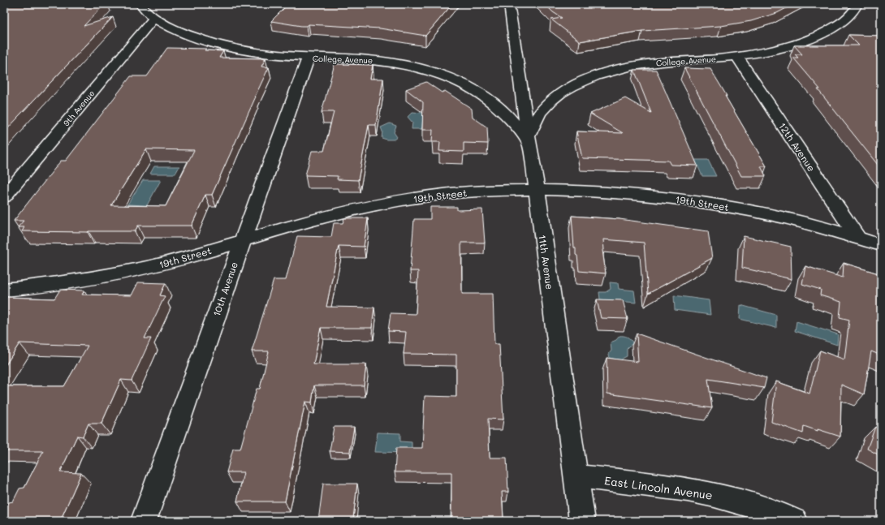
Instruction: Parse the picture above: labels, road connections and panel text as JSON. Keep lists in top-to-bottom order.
{
  "streets": {
    "street": [
      "College Avenue",
      "9th Avenue",
      "12th Avenue",
      "19th Street",
      "11th Avenue",
      "10th Avenue",
      "East Lincoln Avenue"
    ]
  },
  "crossings": [
    ["College Avenue", "9th Avenue"],
    ["College Avenue", "12th Avenue"],
    ["College Avenue", "11th Avenue"],
    ["College Avenue", "10th Avenue"],
    ["12th Avenue", "19th Street"],
    ["19th Street", "11th Avenue"],
    ["19th Street", "10th Avenue"],
    ["11th Avenue", "East Lincoln Avenue"]
  ]
}
